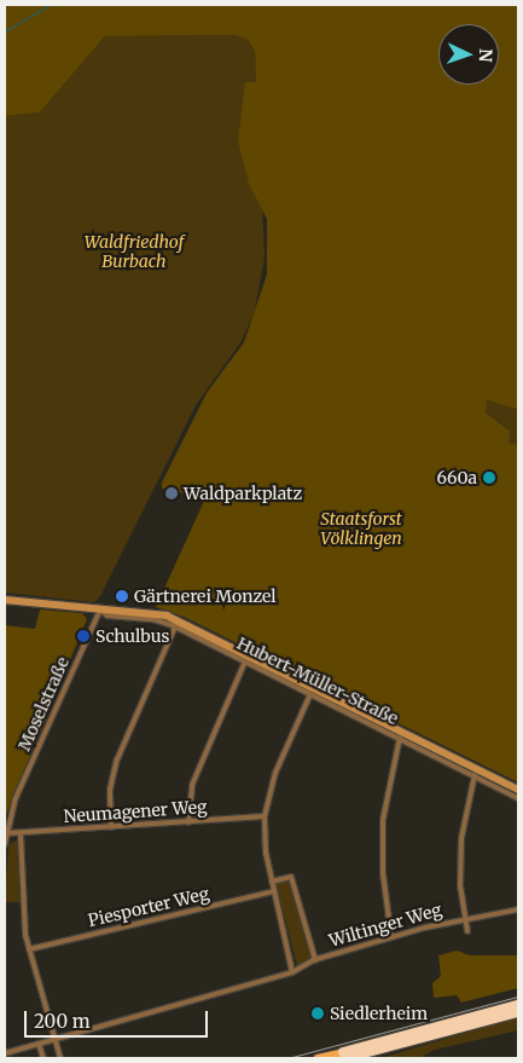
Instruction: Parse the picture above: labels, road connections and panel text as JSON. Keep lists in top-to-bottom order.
{
  "streets": {
    "main road": ["Hubert-Müller-Straße"],
    "street": [
      "Moselstraße",
      "Neumagener Weg",
      "Piesporter Weg",
      "Wiltinger Weg"
    ]
  },
  "crossings": [
    ["Hubert-Müller-Straße", "Moselstraße"],
    ["Moselstraße", "Neumagener Weg"]
  ],
  "parks": ["Waldfriedhof Burbach", "Staatsforst Völklingen"],
  "places": [
    "660a",
    "Waldparkplatz",
    "Gärtnerei Monzel",
    "Schulbus",
    "Siedlerheim"
  ],
  "scale_bar": "200 m",
  "north": "right"
}
